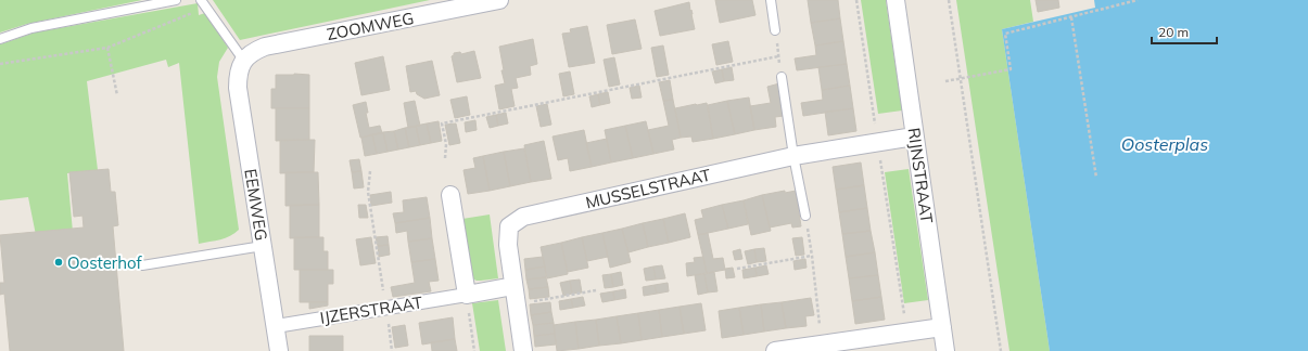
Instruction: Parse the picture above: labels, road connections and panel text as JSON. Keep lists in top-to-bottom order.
{
  "streets": {
    "street": [
      "ZOOMWEG",
      "RIJNSTRAAT",
      "MUSSELSTRAAT",
      "EEMWEG",
      "IJZERSTRAAT"
    ]
  },
  "crossings": [
    ["ZOOMWEG", "EEMWEG"],
    ["RIJNSTRAAT", "MUSSELSTRAAT"],
    ["MUSSELSTRAAT", "IJZERSTRAAT"],
    ["EEMWEG", "IJZERSTRAAT"]
  ],
  "water": ["Oosterplas"],
  "places": ["Oosterhof"],
  "scale_bar": "20 m"
}
